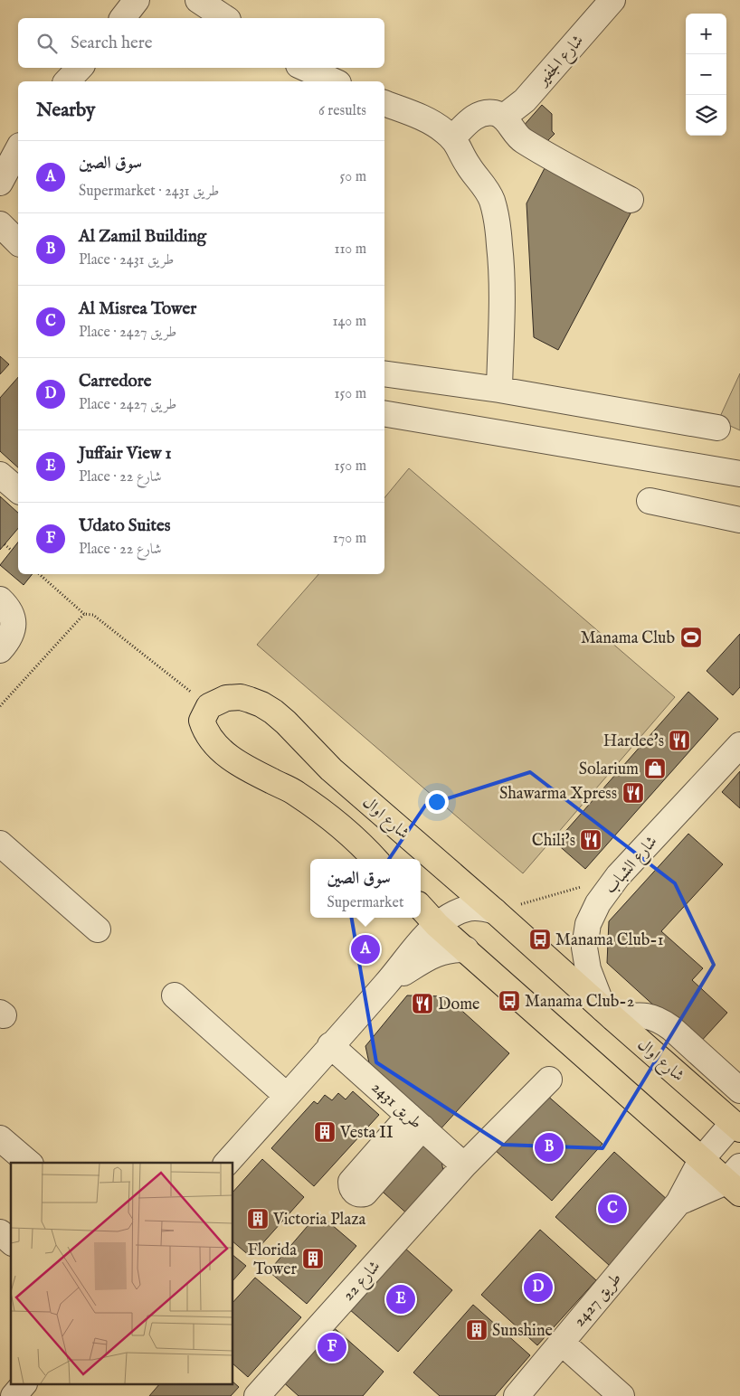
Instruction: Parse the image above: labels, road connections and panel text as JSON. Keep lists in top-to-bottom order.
{
  "streets": {
    "main road": ["شارع اوال"],
    "street": [
      "شارع الجفير",
      "شارع الشباب",
      "طريق 2431",
      "شارع 22",
      "طريق 2427"
    ]
  },
  "crossings": [
    ["شارع اوال", "شارع الشباب"],
    ["شارع اوال", "طريق 2427"],
    ["طريق 2431", "شارع 22"]
  ],
  "places": {
    "sports": ["Manama Club"],
    "restaurant": [
      "Hardee's",
      "Shawarma Xpress",
      "Chili's",
      "Dome"
    ],
    "shop": ["Solarium"],
    "bus stop": ["Manama Club-1", "Manama Club-2"],
    "building": [
      "Vesta II",
      "Victoria Plaza",
      "Florida Tower",
      "Sunshine"
    ]
  },
  "page": {
    "map_buttons": ["+", "−"],
    "search": "Search here",
    "heading": ["Nearby", "6 results"],
    "list": [
      {
        "mark": "A",
        "name": "سوق الصين",
        "note": "Supermarket · طريق 2431",
        "value": "50 m"
      },
      {
        "mark": "B",
        "name": "Al Zamil Building",
        "note": "Place · طريق 2431",
        "value": "110 m"
      },
      {
        "mark": "C",
        "name": "Al Misrea Tower",
        "note": "Place · طريق 2427",
        "value": "140 m"
      },
      {
        "mark": "D",
        "name": "Carredore",
        "note": "Place · طريق 2427",
        "value": "150 m"
      },
      {
        "mark": "E",
        "name": "Juffair View 1",
        "note": "Place · شارع 22",
        "value": "150 m"
      },
      {
        "mark": "F",
        "name": "Udato Suites",
        "note": "Place · شارع 22",
        "value": "170 m"
      }
    ],
    "popup": ["سوق الصين", "Supermarket"],
    "pins": [
      "A",
      "B",
      "C",
      "D",
      "E",
      "F"
    ]
  }
}
